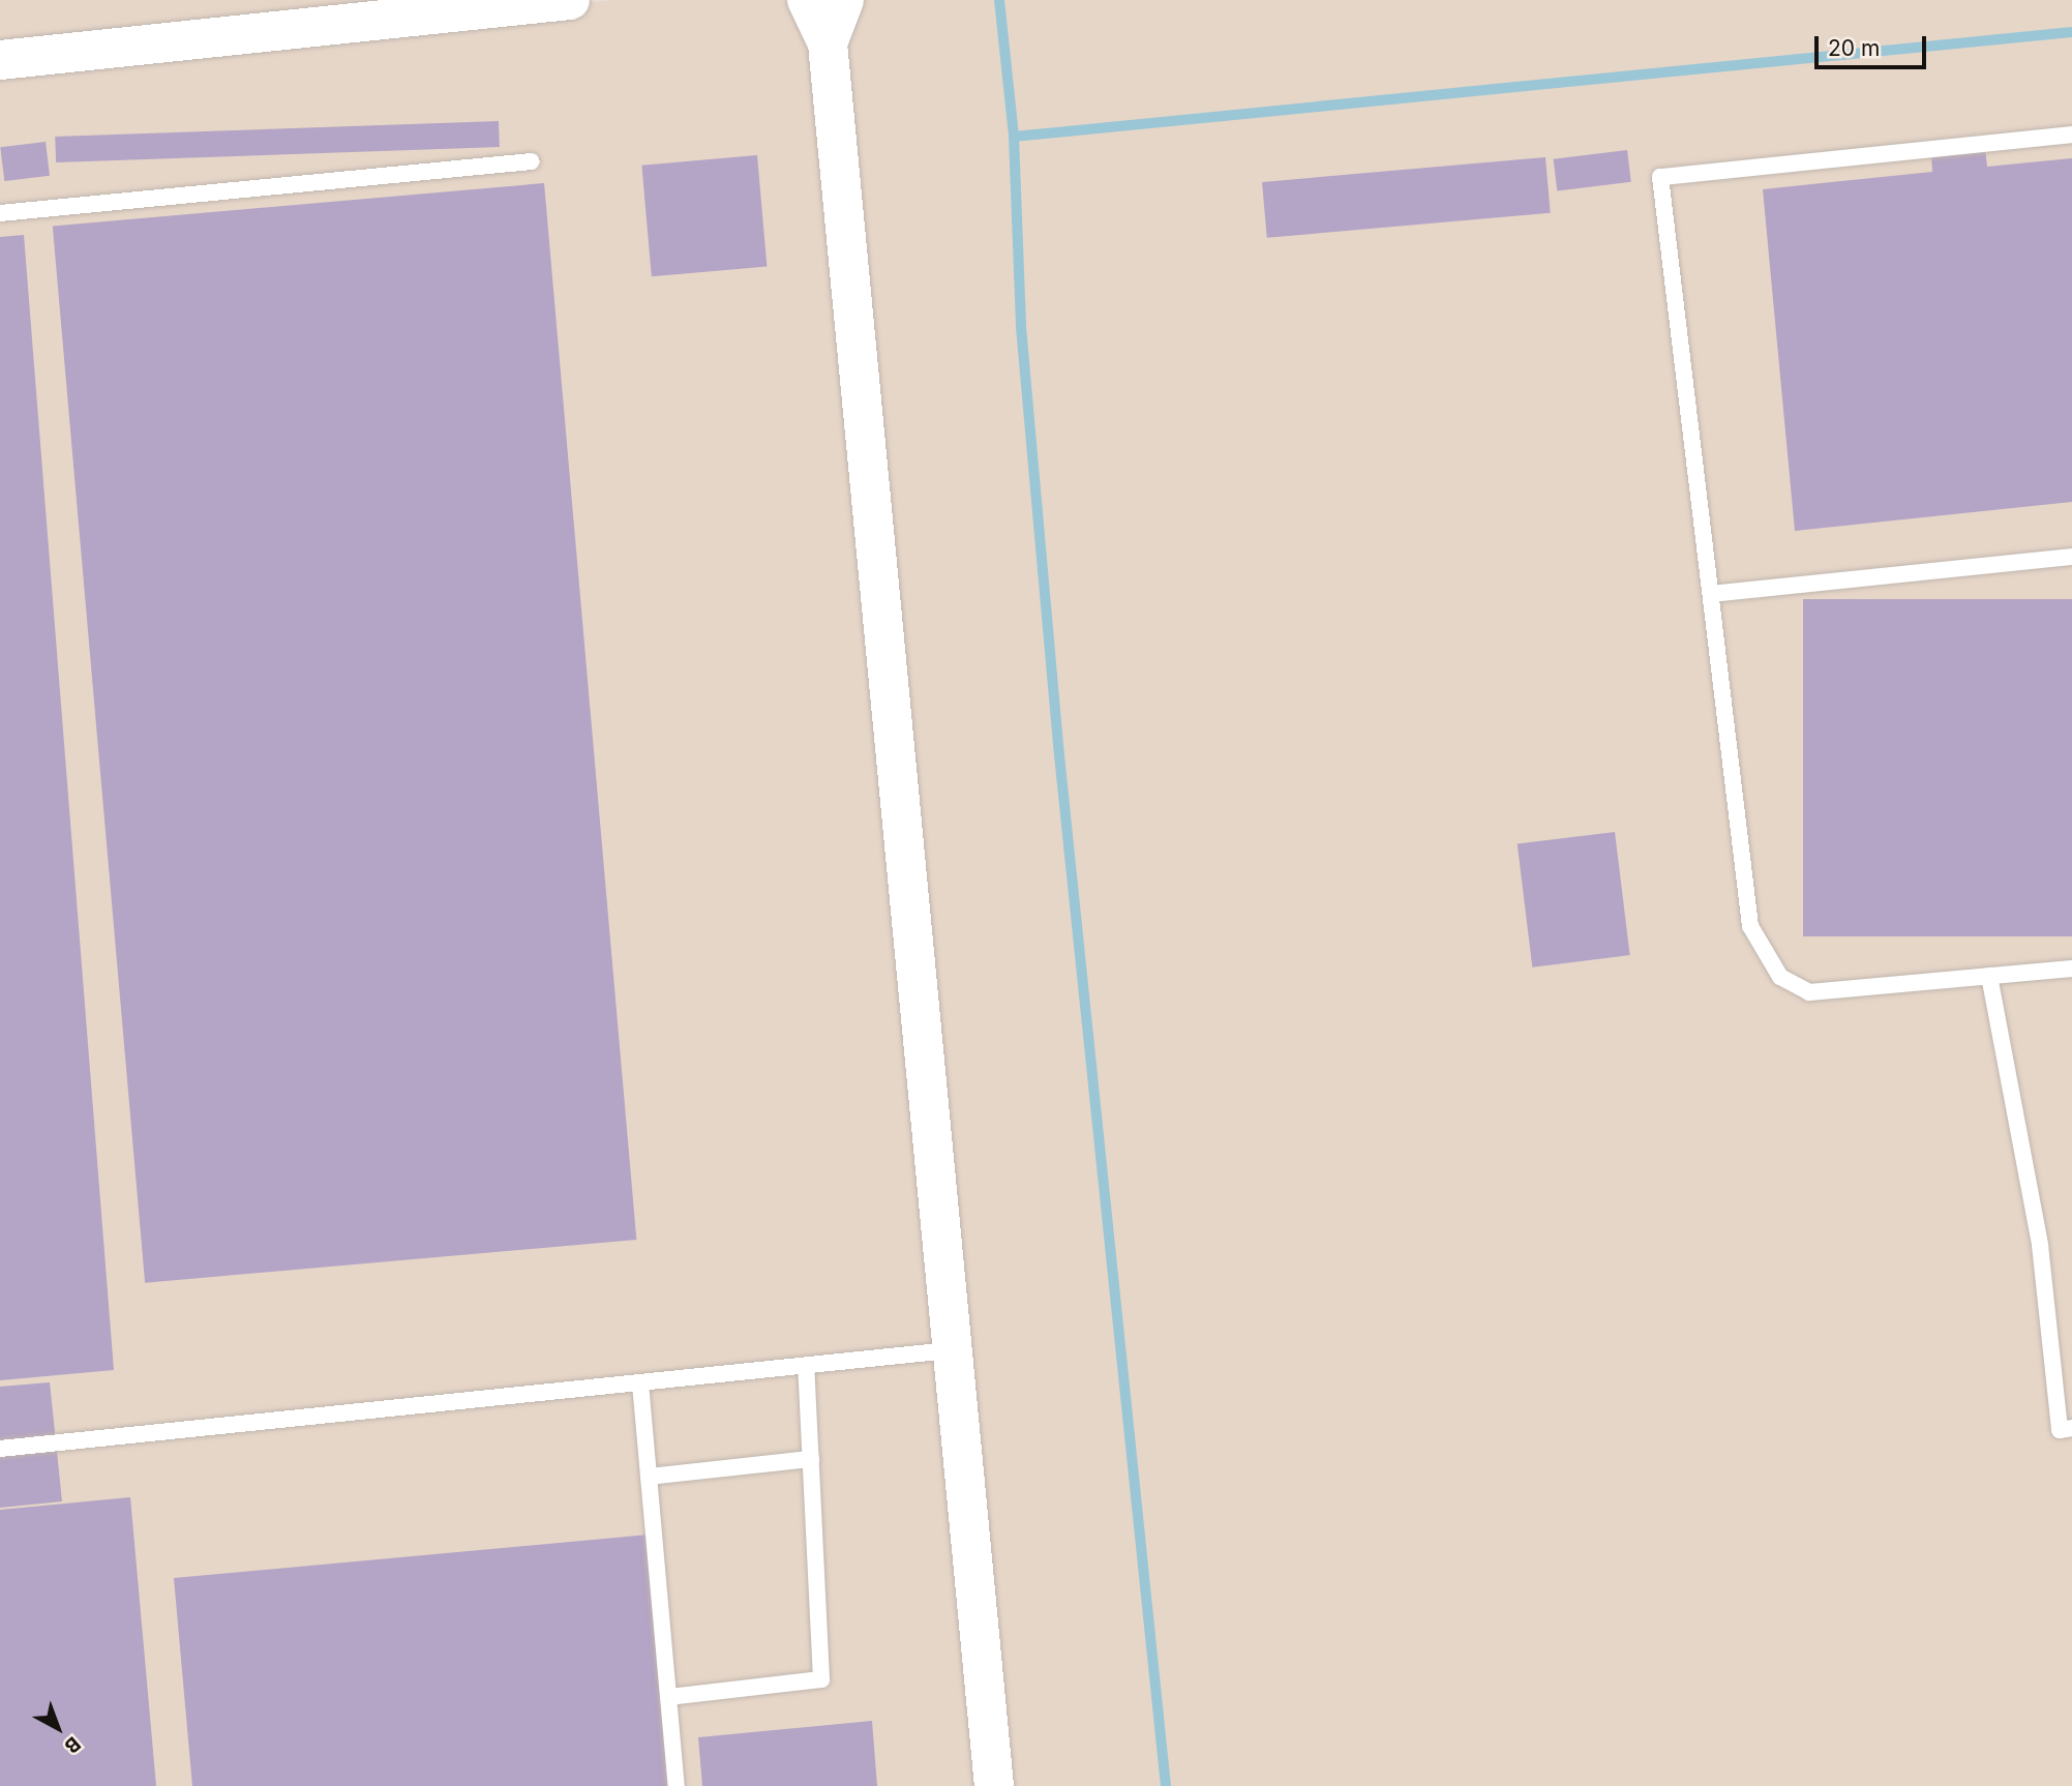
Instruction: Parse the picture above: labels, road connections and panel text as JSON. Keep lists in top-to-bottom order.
{
  "scale_bar": "20 m",
  "north": "bottom right"
}
